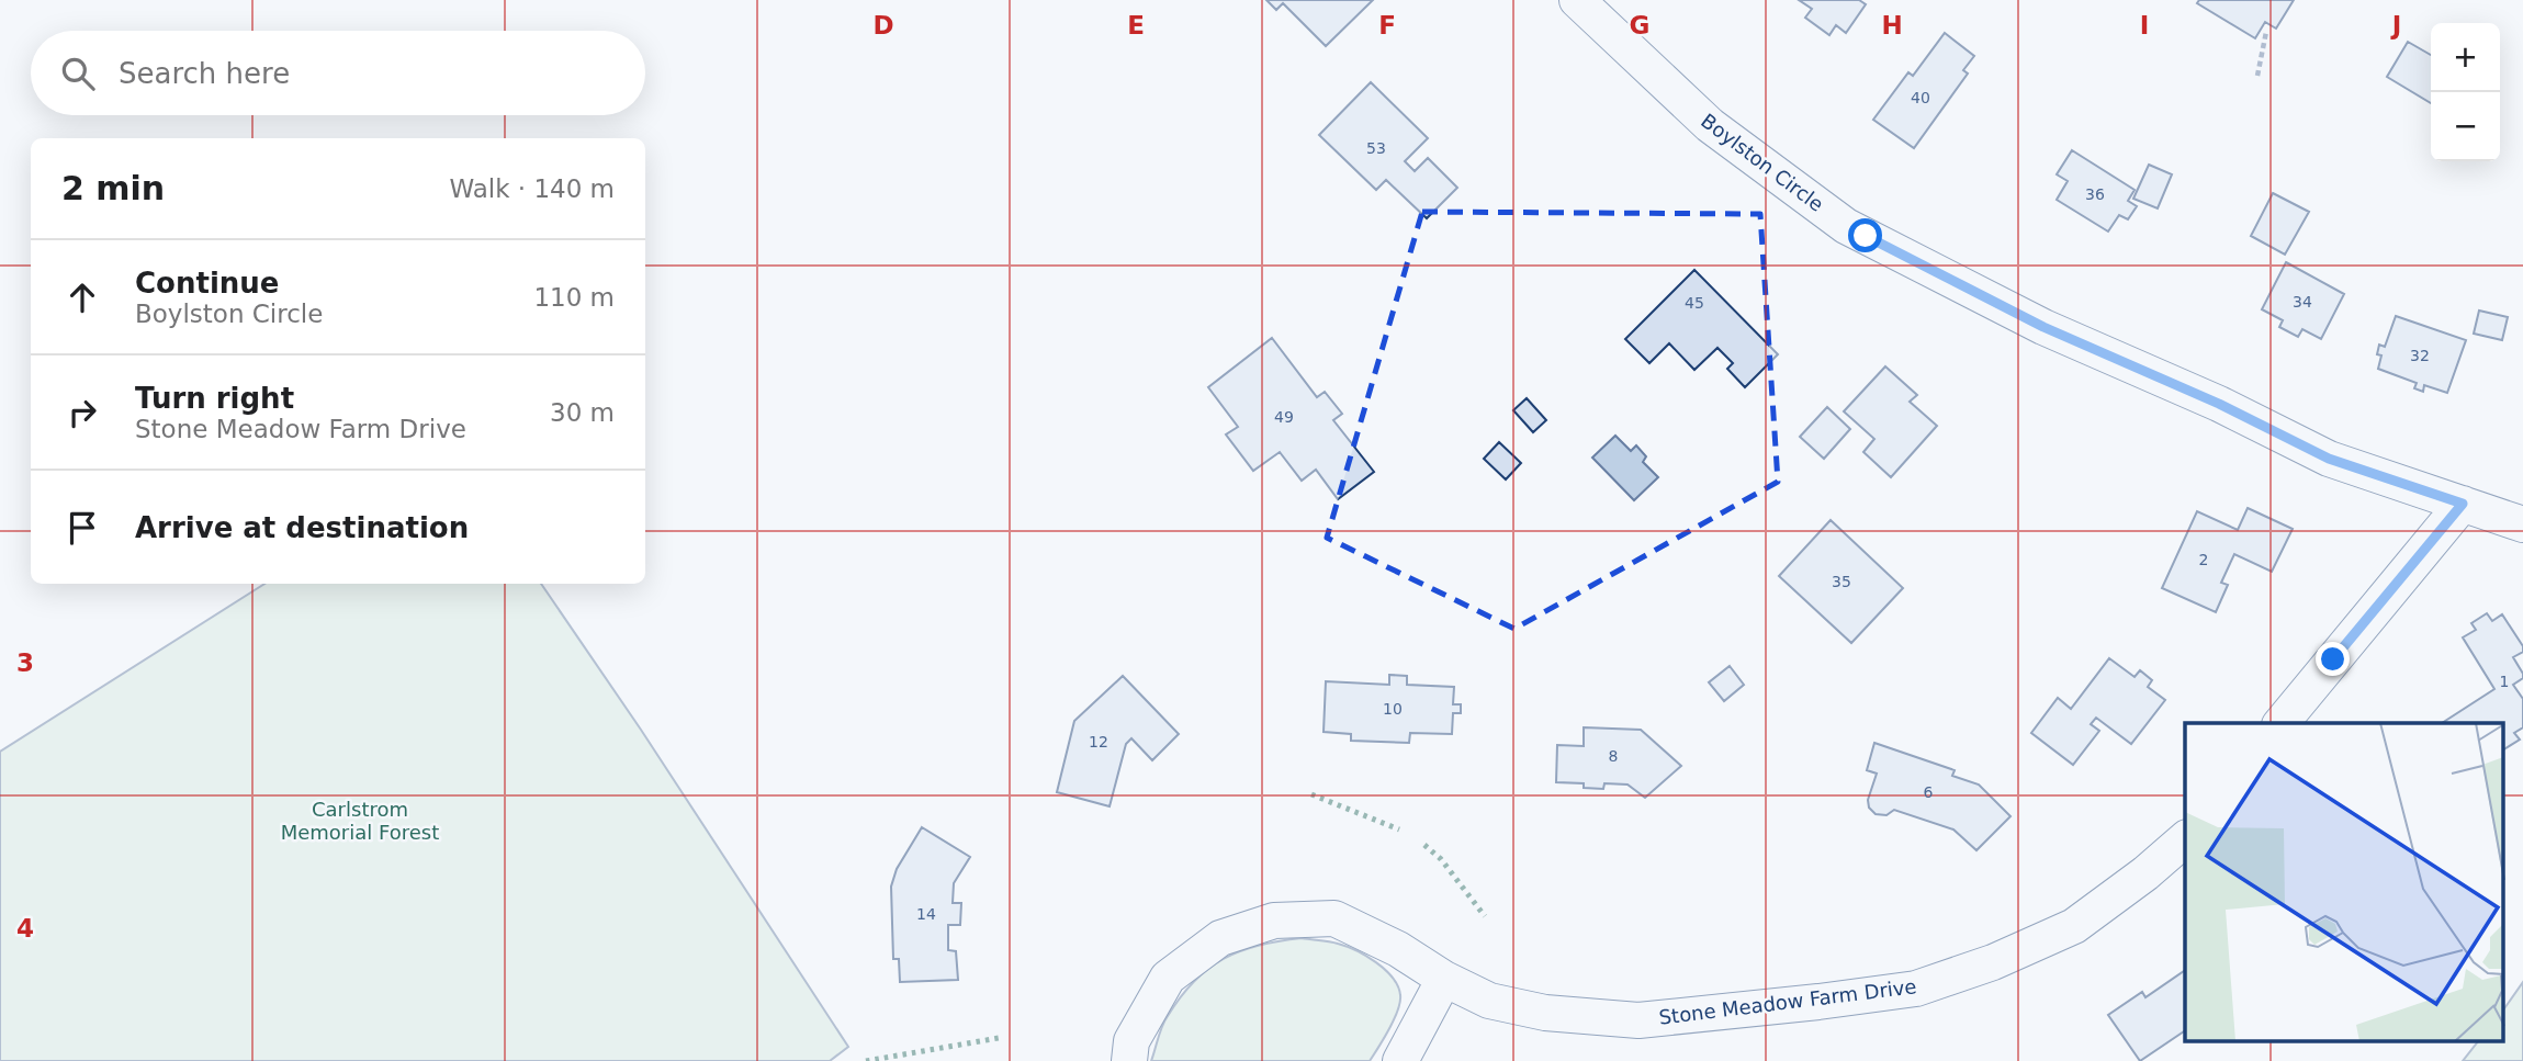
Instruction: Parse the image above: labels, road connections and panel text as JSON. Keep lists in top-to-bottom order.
{
  "streets": {
    "street": ["Boylston Circle", "Stone Meadow Farm Drive"]
  },
  "parks": ["Carlstrom Memorial Forest"],
  "house_numbers": [
    "40",
    "53",
    "36",
    "34",
    "45",
    "32",
    "49",
    "2",
    "35",
    "1",
    "10",
    "12",
    "8",
    "6",
    "14"
  ],
  "page": {
    "map_buttons": ["+", "−"],
    "search": "Search here",
    "heading": ["2 min", "Walk · 140 m"],
    "list": [
      ["Continue", "Boylston Circle", "110 m"],
      ["Turn right", "Stone Meadow Farm Drive", "30 m"],
      "Arrive at destination"
    ]
  },
  "grid": {
    "columns": [
      "D",
      "E",
      "F",
      "G",
      "H",
      "I",
      "J"
    ],
    "rows": ["3", "4"]
  }
}
